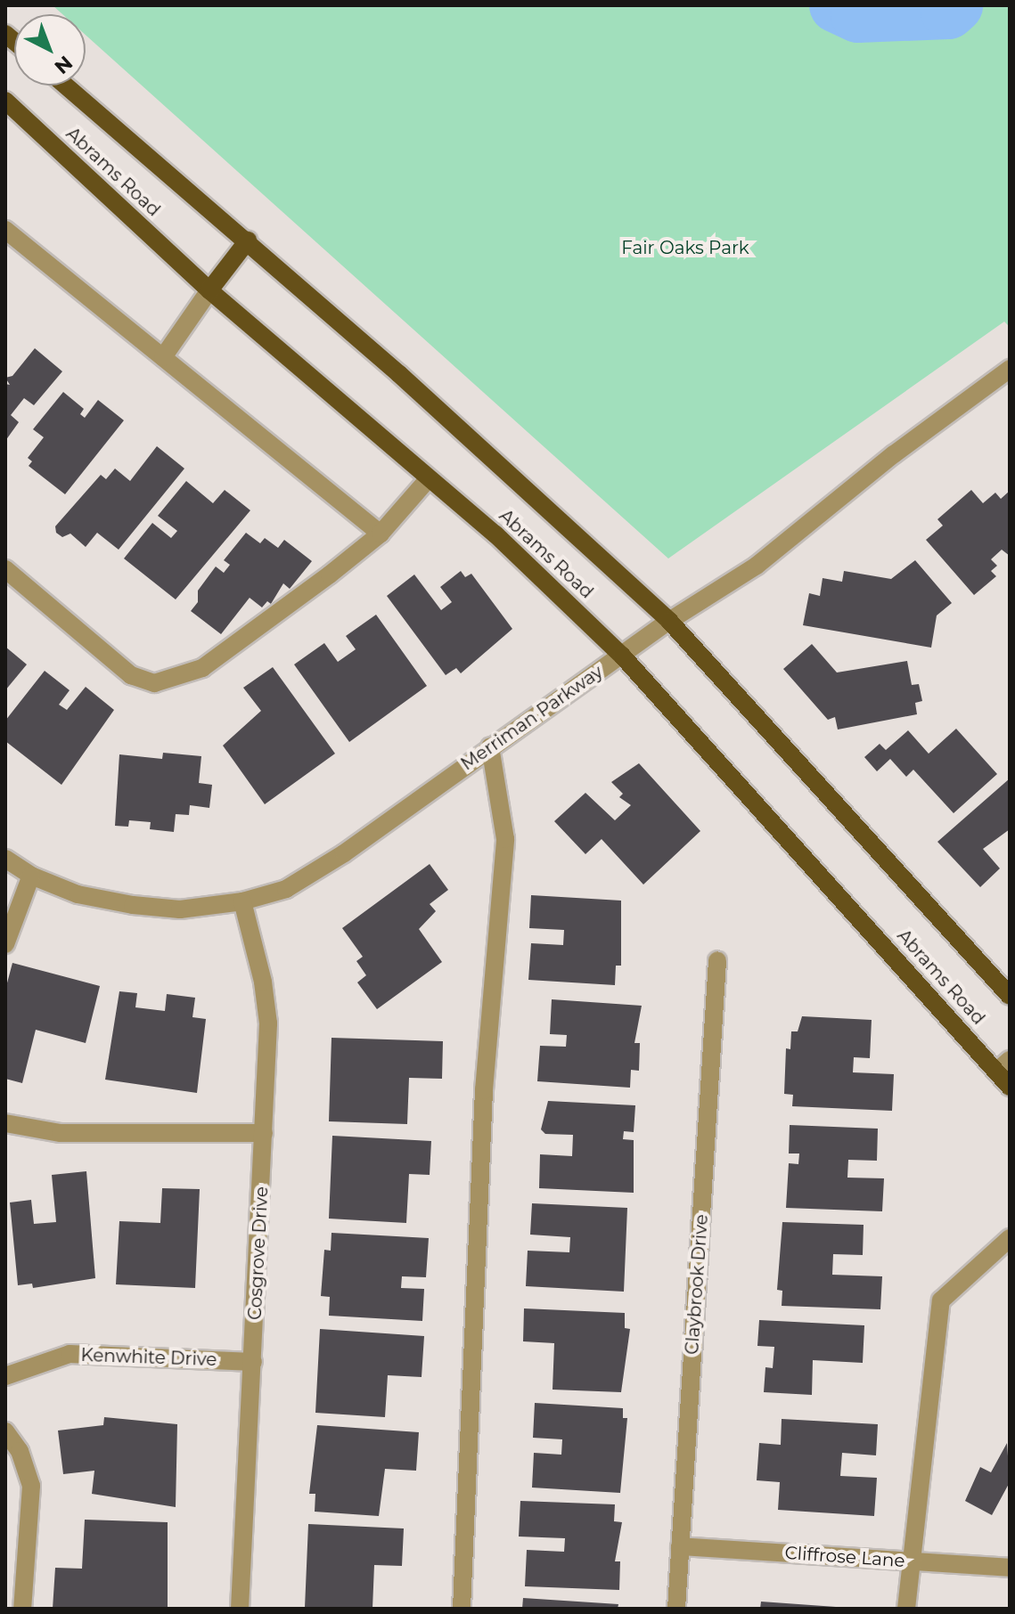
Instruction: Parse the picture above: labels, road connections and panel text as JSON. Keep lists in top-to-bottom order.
{
  "streets": {
    "main road": ["Abrams Road"],
    "street": [
      "Merriman Parkway",
      "Cosgrove Drive",
      "Claybrook Drive",
      "Kenwhite Drive",
      "Cliffrose Lane"
    ]
  },
  "crossings": [
    ["Abrams Road", "Merriman Parkway"],
    ["Merriman Parkway", "Cosgrove Drive"],
    ["Cosgrove Drive", "Kenwhite Drive"],
    ["Claybrook Drive", "Cliffrose Lane"]
  ],
  "parks": ["Fair Oaks Park"],
  "north": "bottom right"
}
